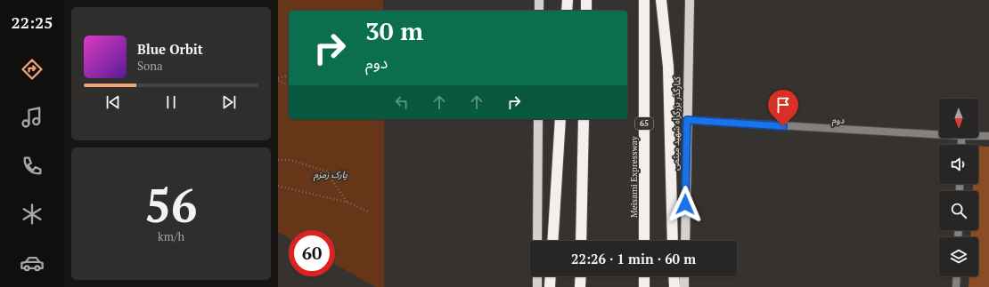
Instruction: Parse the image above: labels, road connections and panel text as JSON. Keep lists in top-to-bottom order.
{
  "streets": {
    "highway": ["65", "Meisami Expressway"],
    "main road": ["کنارگذر بزرگراه شهید میثمی"],
    "street": ["دوم"]
  },
  "crossings": [
    ["دوم", "کنارگذر بزرگراه شهید میثمی"]
  ],
  "parks": ["پارک زمزم"],
  "north": "bottom",
  "page": {
    "tabs": "22:25",
    "turn": ["30 m", "دوم"],
    "song": ["Blue Orbit", "Sona"],
    "tile": ["56", "km/h"],
    "limit": "60",
    "trip": "22:26 · 1 min · 60 m"
  }
}
